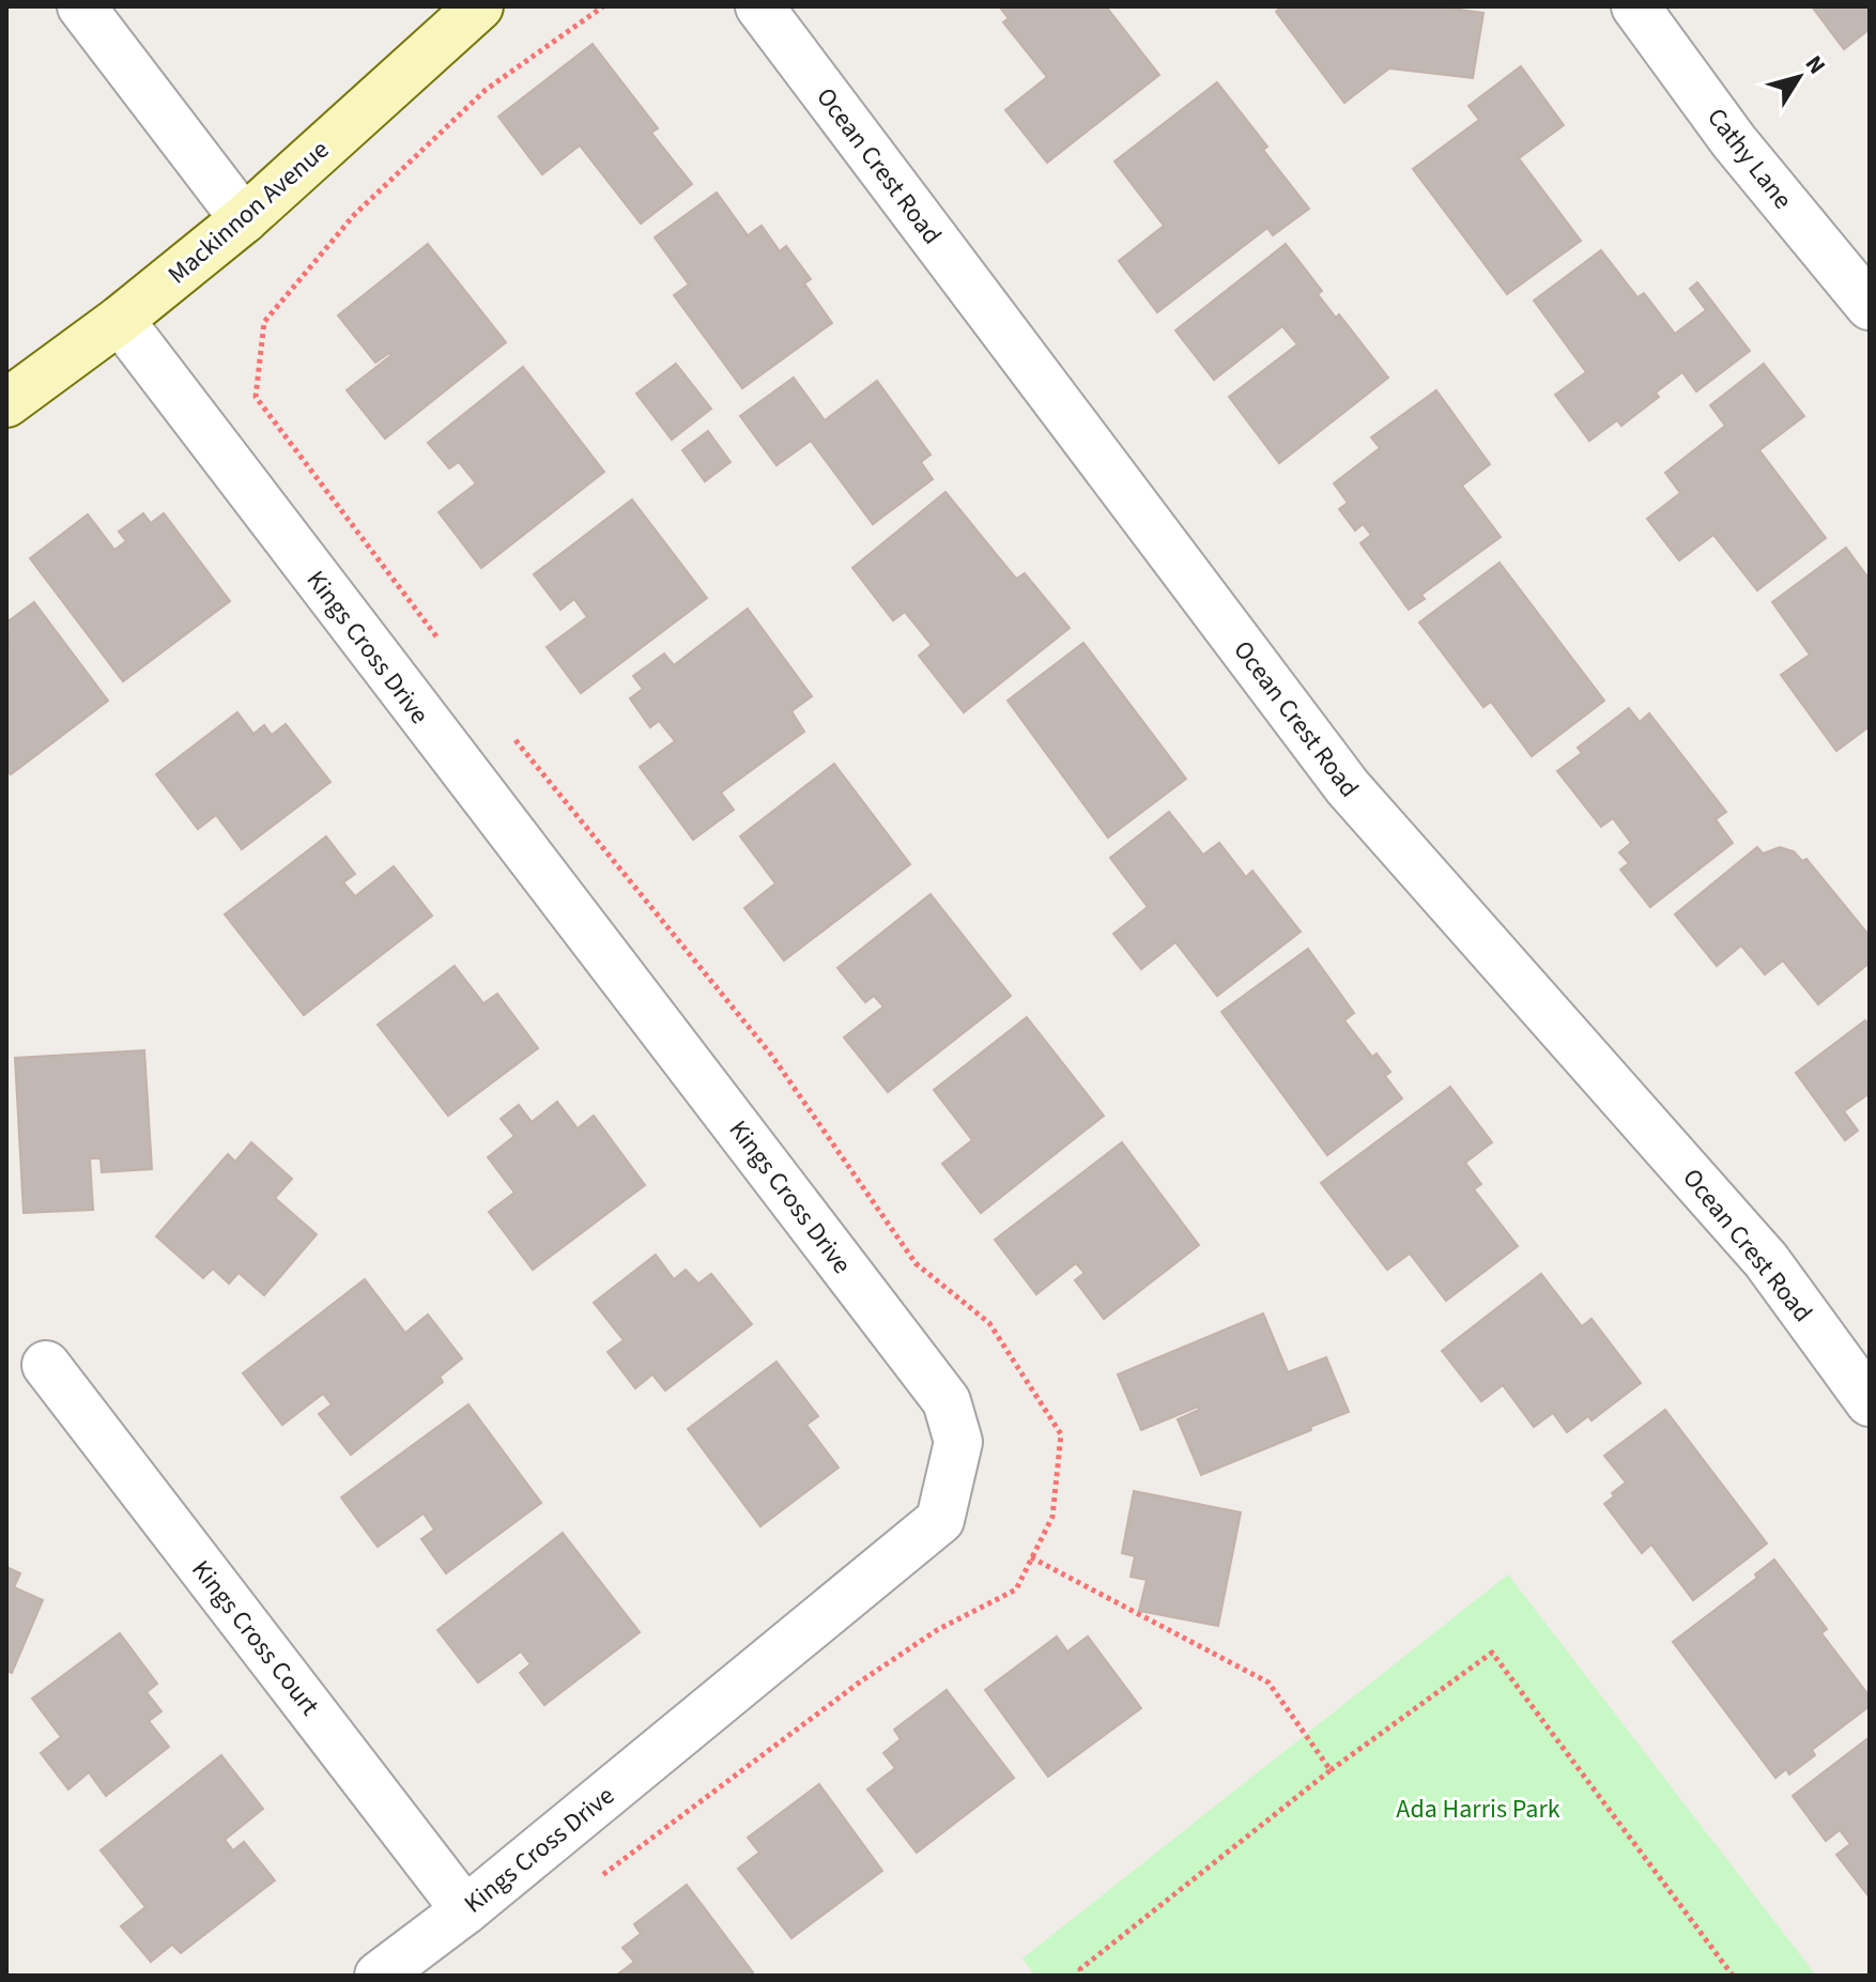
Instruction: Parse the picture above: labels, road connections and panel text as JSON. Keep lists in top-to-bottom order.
{
  "streets": {
    "street": [
      "Cathy Lane",
      "Ocean Crest Road",
      "Mackinnon Avenue",
      "Kings Cross Drive",
      "Kings Cross Court"
    ]
  },
  "crossings": [
    ["Mackinnon Avenue", "Kings Cross Drive"],
    ["Kings Cross Drive", "Kings Cross Court"]
  ],
  "parks": ["Ada Harris Park"],
  "north": "top right"
}
